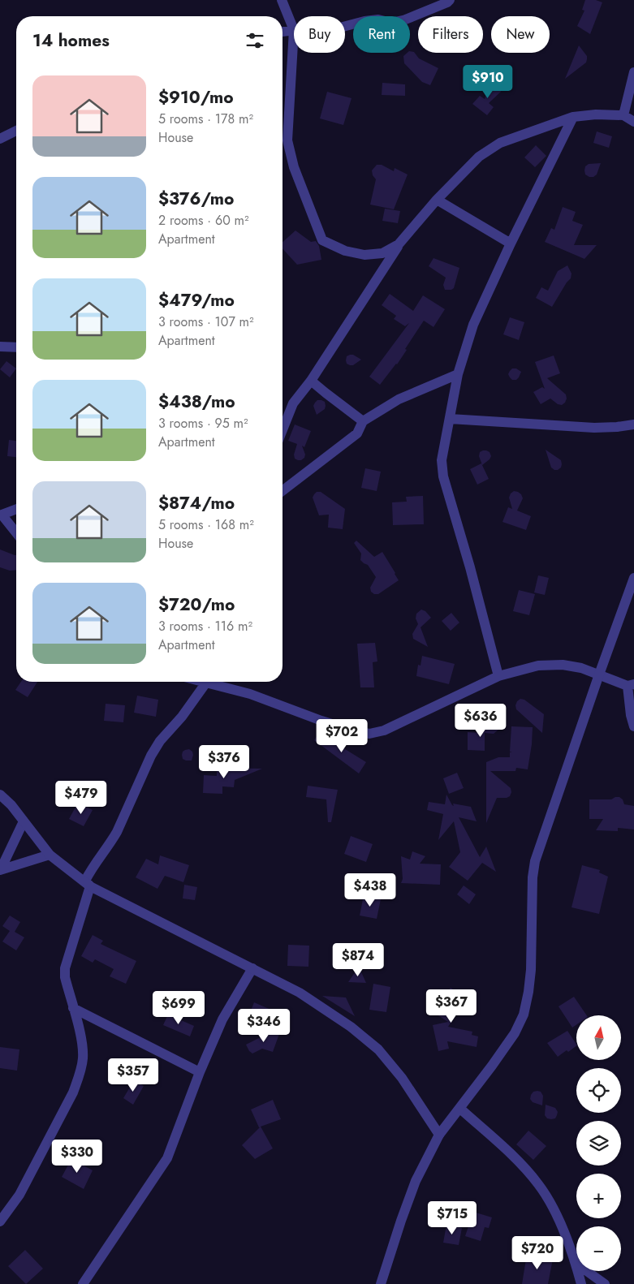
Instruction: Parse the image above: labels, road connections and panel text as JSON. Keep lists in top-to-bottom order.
{
  "north": "top",
  "page": {
    "chip": [
      "Buy",
      "Rent",
      "Filters",
      "New"
    ],
    "heading": "14 homes",
    "price": [
      "$910",
      "$636",
      "$702",
      "$376",
      "$479",
      "$438",
      "$874",
      "$367",
      "$699",
      "$346",
      "$357",
      "$330",
      "$715",
      "$720"
    ],
    "list": [
      {
        "name": "$910/mo",
        "note": "5 rooms · 178 m² · House"
      },
      {
        "name": "$376/mo",
        "note": "2 rooms · 60 m² · Apartment"
      },
      {
        "name": "$479/mo",
        "note": "3 rooms · 107 m² · Apartment"
      },
      {
        "name": "$438/mo",
        "note": "3 rooms · 95 m² · Apartment"
      },
      {
        "name": "$874/mo",
        "note": "5 rooms · 168 m² · House"
      },
      {
        "name": "$720/mo",
        "note": "3 rooms · 116 m² · Apartment"
      }
    ],
    "map_buttons": ["+", "−"]
  }
}
